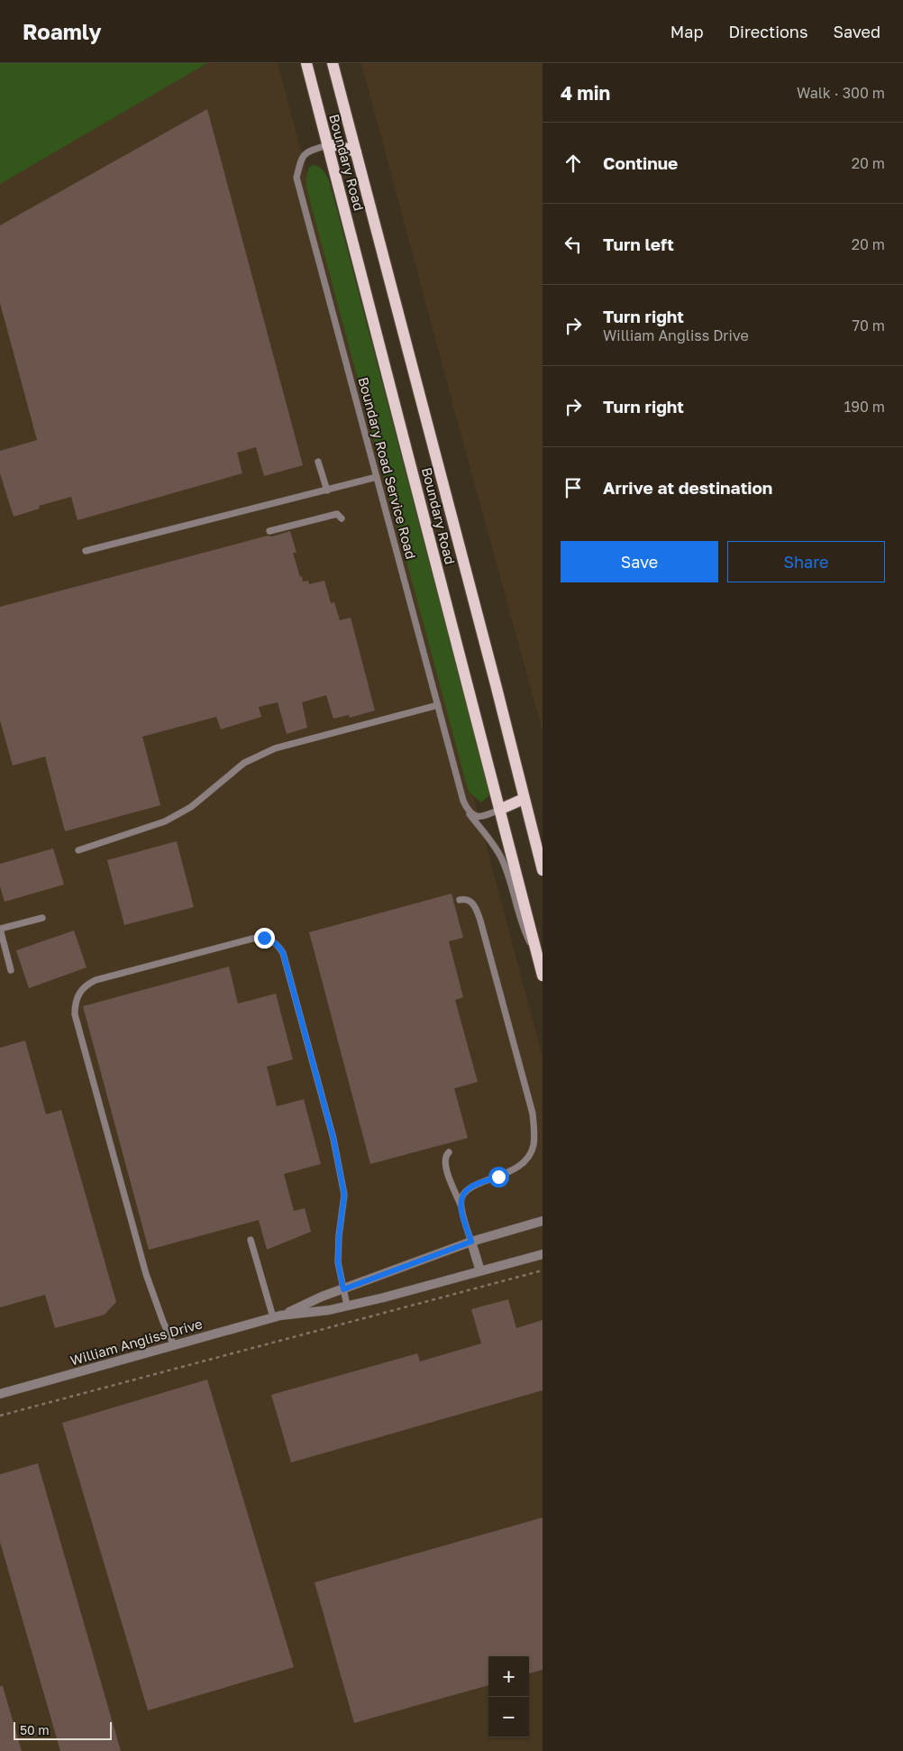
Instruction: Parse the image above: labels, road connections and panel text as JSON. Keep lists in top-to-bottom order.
{
  "streets": {
    "main road": ["Boundary Road"],
    "street": ["William Angliss Drive"],
    "lane": ["Boundary Road Service Road"]
  },
  "crossings": [
    ["Boundary Road", "Boundary Road Service Road"]
  ],
  "scale_bar": "50 m",
  "page": {
    "header": "Roamly",
    "nav": ["Map", "Directions", "Saved"],
    "heading": ["4 min", "Walk · 300 m"],
    "list": [
      ["Continue", "20 m"],
      ["Turn left", "20 m"],
      ["Turn right", "William Angliss Drive", "70 m"],
      ["Turn right", "190 m"],
      "Arrive at destination"
    ],
    "buttons": ["Save", "Share"],
    "map_buttons": ["+", "−"],
    "scale": "50 m"
  }
}
